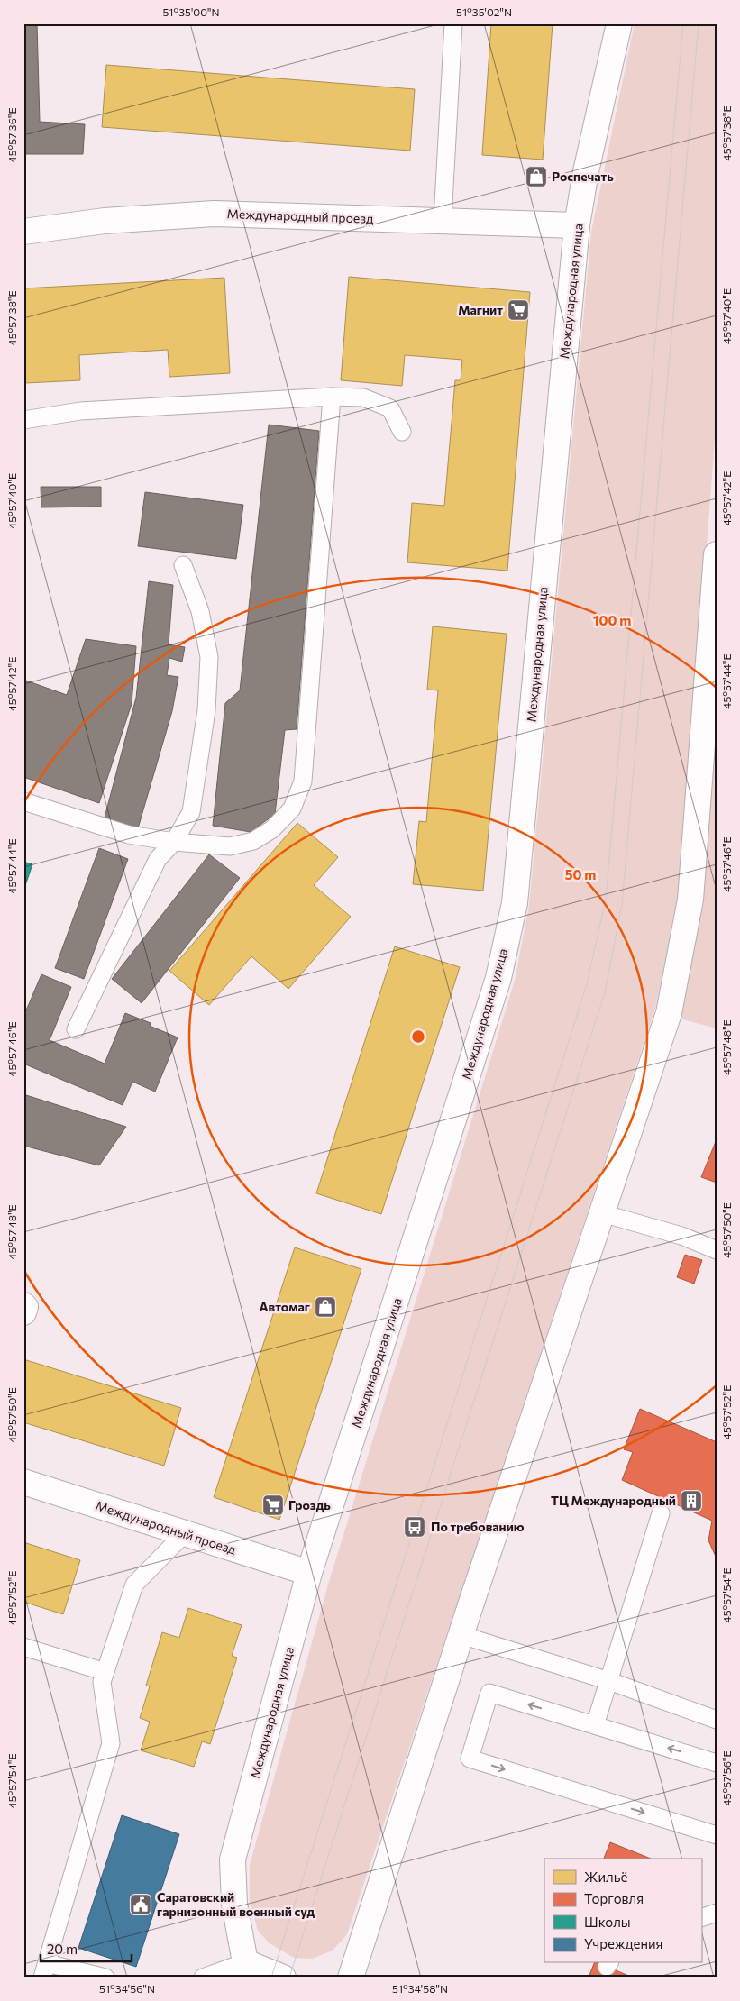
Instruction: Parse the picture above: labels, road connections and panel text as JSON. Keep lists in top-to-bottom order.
{
  "streets": {
    "street": ["Международный проезд", "Международная улица"]
  },
  "crossings": [
    ["Международный проезд", "Международная улица"]
  ],
  "places": {
    "shop": ["Роспечать", "Автомаг"],
    "supermarket": ["Магнит", "Гроздь"],
    "building": ["ТЦ Международный"],
    "bus stop": ["По требованию"],
    "public building": ["Саратовский гарнизонный военный суд"]
  },
  "legend": [
    "Жильё",
    "Торговля",
    "Школы",
    "Учреждения"
  ],
  "scale_bar": "20 m",
  "coordinates": [
    "51°35'00\"N",
    "51°35'02\"N",
    "45°57'38\"E",
    "45°57'36\"E",
    "45°57'40\"E",
    "45°57'42\"E",
    "45°57'44\"E",
    "45°57'46\"E",
    "45°57'48\"E",
    "45°57'50\"E",
    "45°57'52\"E",
    "45°57'54\"E",
    "45°57'56\"E",
    "51°34'56\"N",
    "51°34'58\"N"
  ],
  "rings": ["100 m", "50 m"]
}
